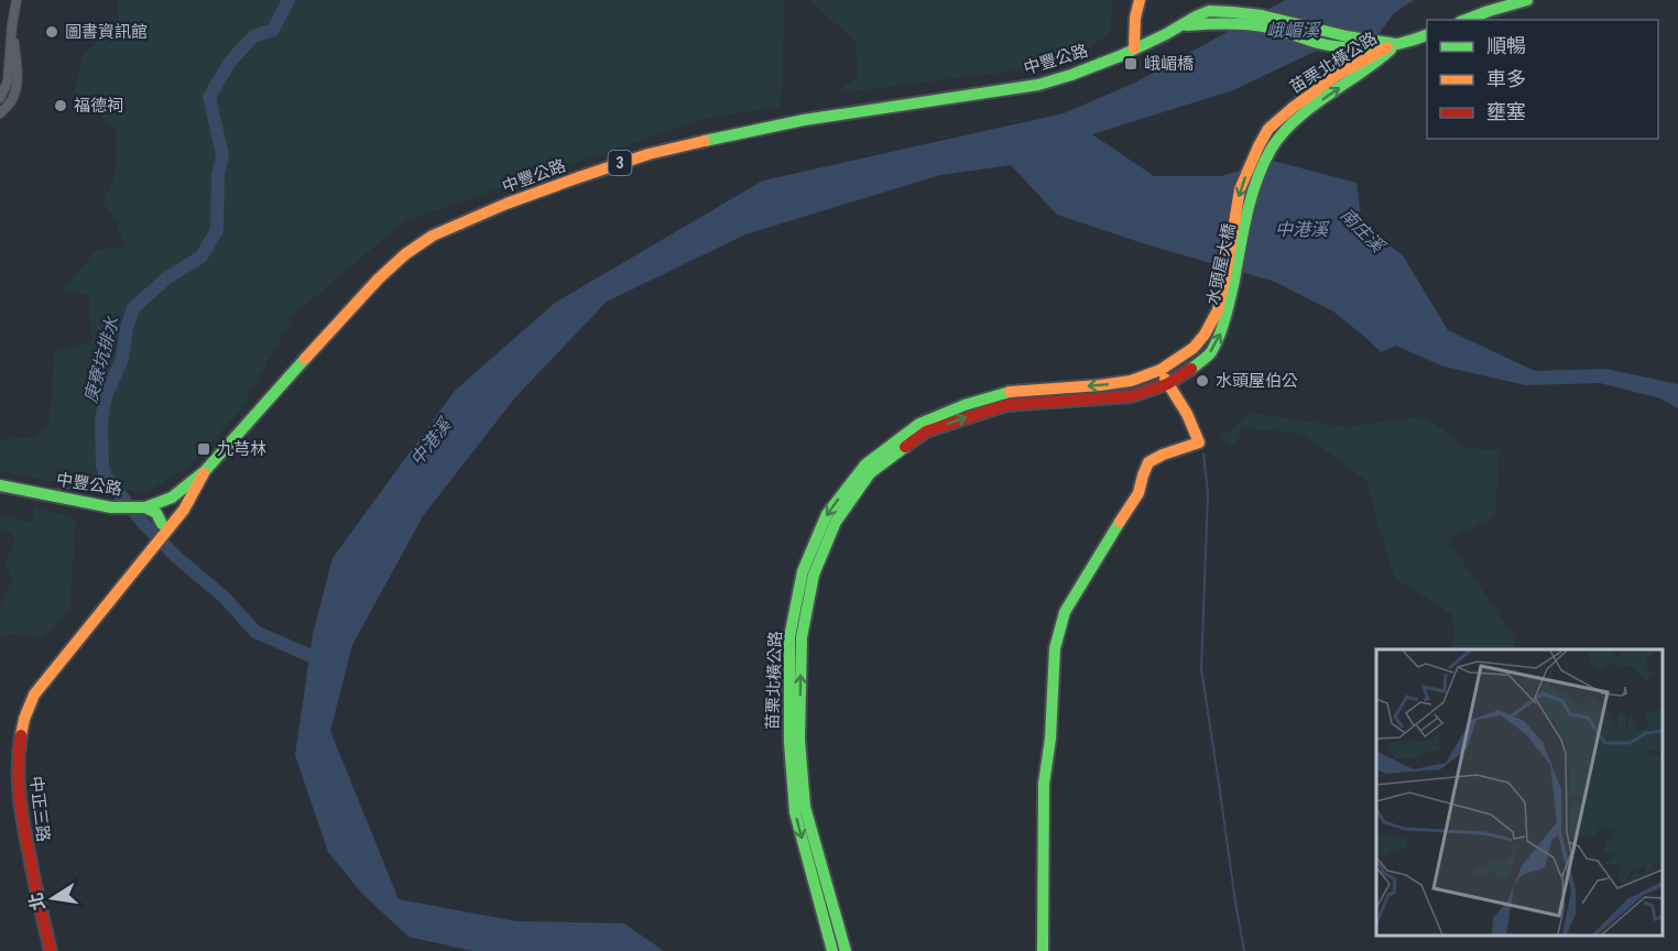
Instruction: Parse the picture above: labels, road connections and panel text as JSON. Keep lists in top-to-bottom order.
{
  "streets": {
    "main road": [
      "中豐公路",
      "苗栗北橫公路",
      "3",
      "水頭屋大橋",
      "中正三路"
    ]
  },
  "crossings": [
    ["中豐公路", "3"],
    ["苗栗北橫公路", "3"],
    ["苗栗北橫公路", "水頭屋大橋"]
  ],
  "water": [
    "峨嵋溪",
    "中港溪",
    "南庄溪",
    "庚寮坑排水"
  ],
  "places": {
    "other": ["圖書資訊館", "福德祠", "水頭屋伯公"],
    "transit": ["峨嵋橋", "九芎林"]
  },
  "legend": ["順暢", "車多", "壅塞"],
  "north": "left"
}
